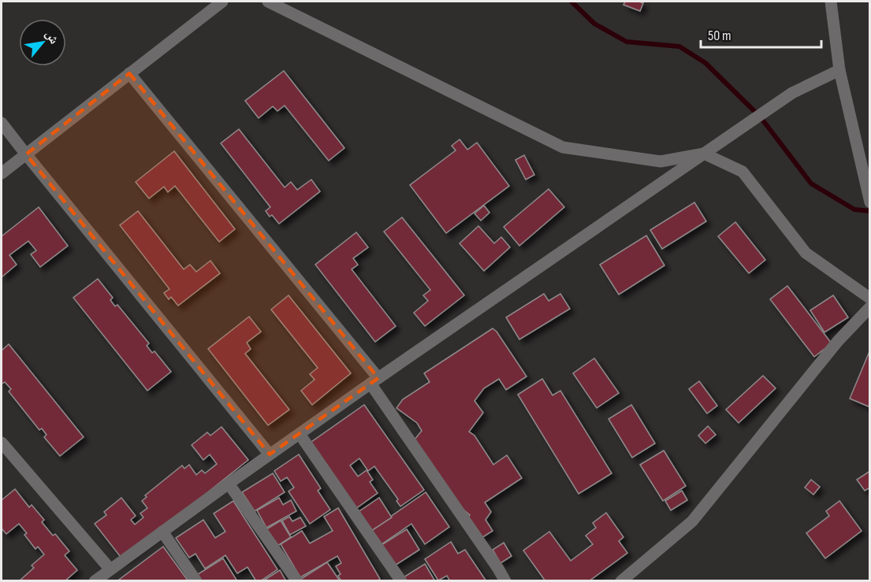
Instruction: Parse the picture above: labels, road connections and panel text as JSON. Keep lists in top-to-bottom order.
{
  "scale_bar": "50 m",
  "north": "top right"
}
